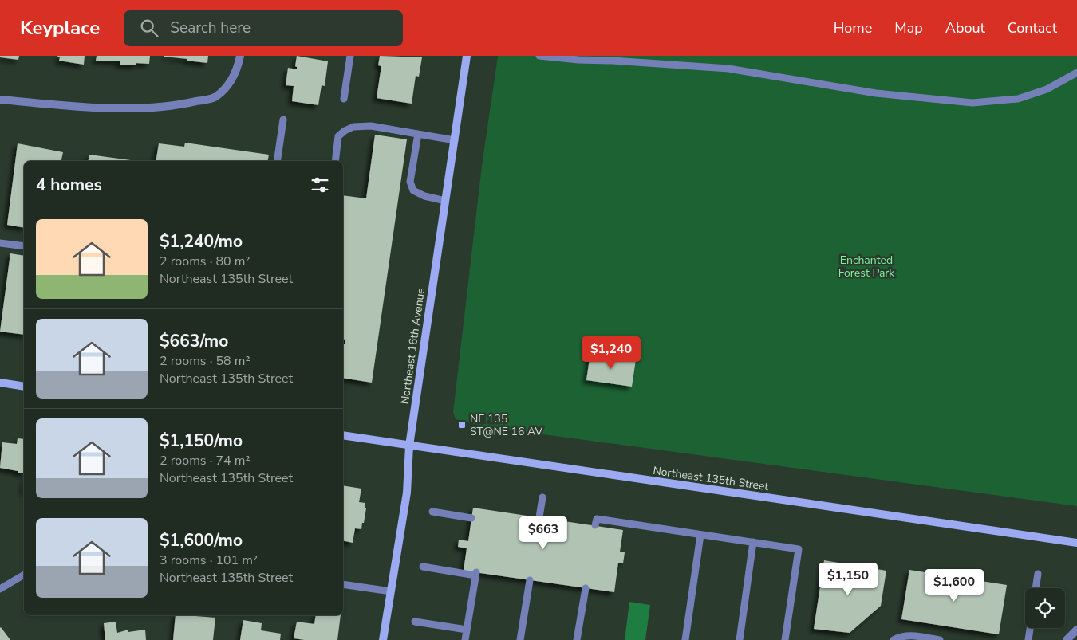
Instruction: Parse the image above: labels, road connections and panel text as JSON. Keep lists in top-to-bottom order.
{
  "streets": {
    "main road": ["Northeast 16th Avenue", "Northeast 135th Street"]
  },
  "crossings": [
    ["Northeast 16th Avenue", "Northeast 135th Street"]
  ],
  "parks": ["Enchanted Forest Park"],
  "places": {
    "transit": ["NE 135 ST@NE 16 AV"]
  },
  "page": {
    "header": "Keyplace",
    "search": "Search here",
    "nav": [
      "Home",
      "Map",
      "About",
      "Contact"
    ],
    "heading": "4 homes",
    "list": [
      {
        "name": "$1,240/mo",
        "note": "2 rooms · 80 m² · Northeast 135th Street"
      },
      {
        "name": "$663/mo",
        "note": "2 rooms · 58 m² · Northeast 135th Street"
      },
      {
        "name": "$1,150/mo",
        "note": "2 rooms · 74 m² · Northeast 135th Street"
      },
      {
        "name": "$1,600/mo",
        "note": "3 rooms · 101 m² · Northeast 135th Street"
      }
    ],
    "price": [
      "$1,240",
      "$663",
      "$1,150",
      "$1,600"
    ]
  }
}
